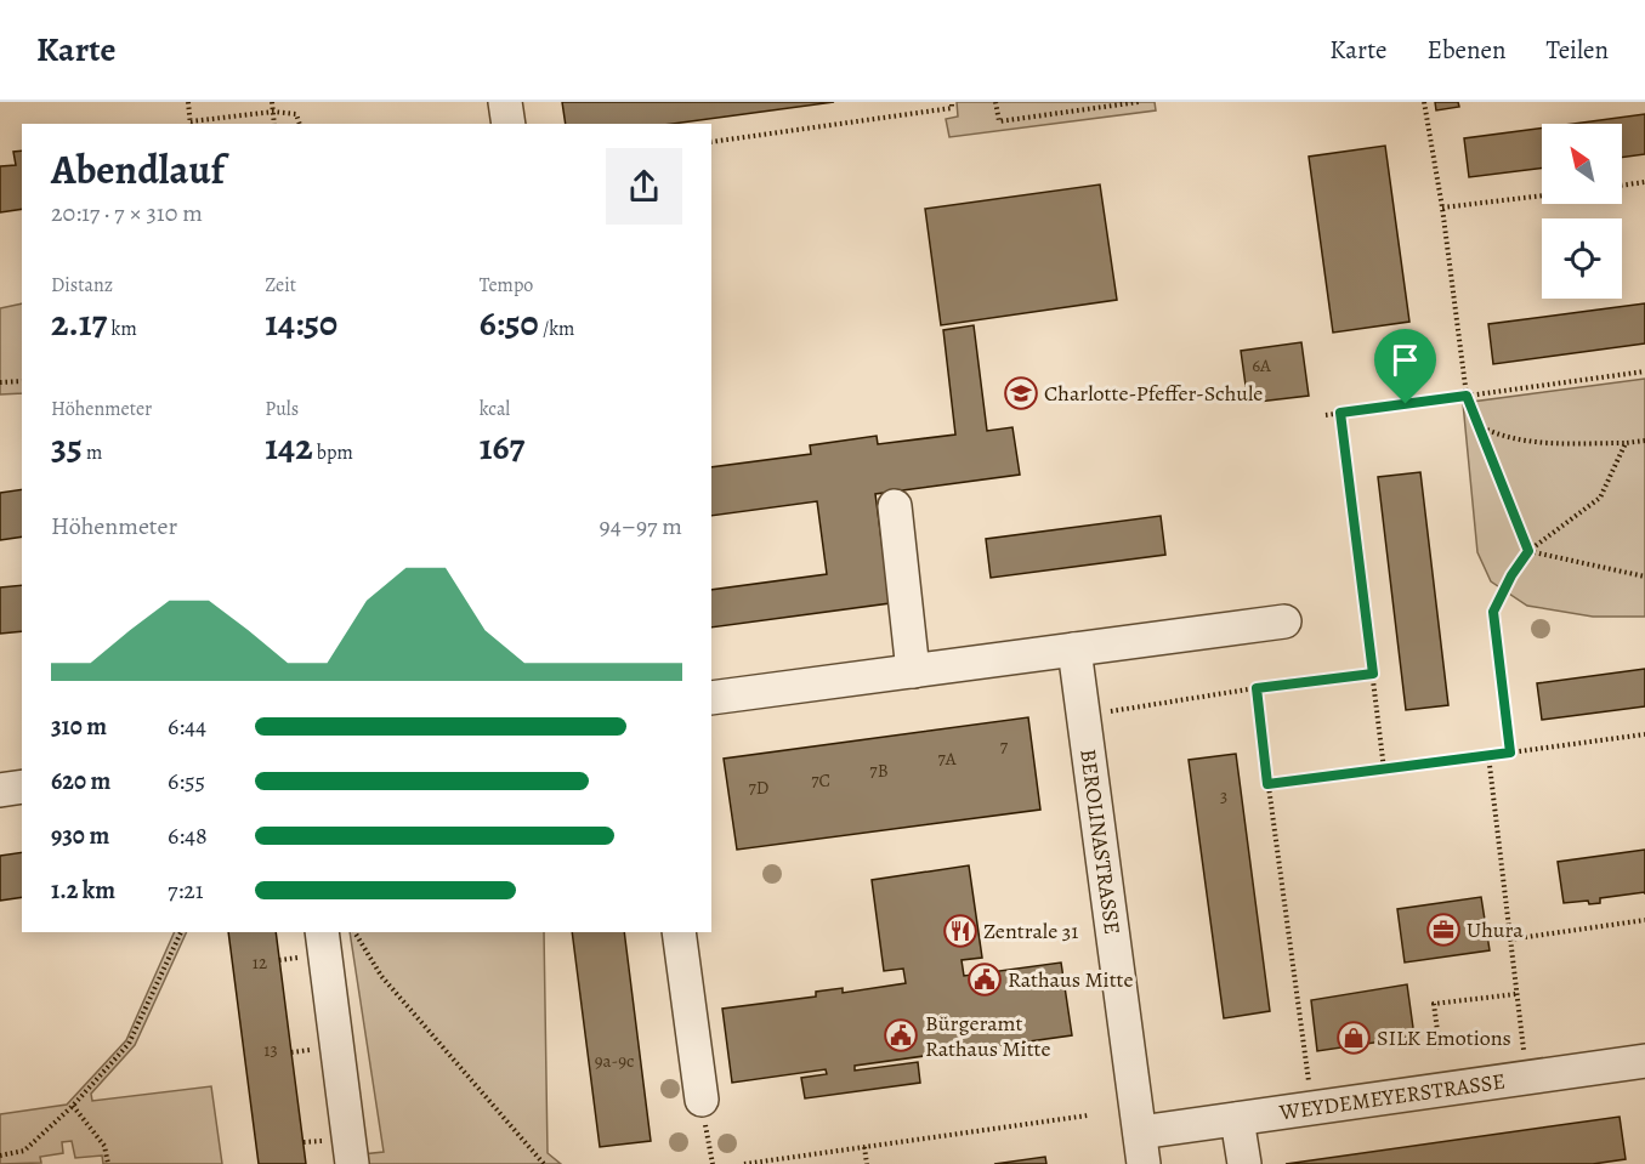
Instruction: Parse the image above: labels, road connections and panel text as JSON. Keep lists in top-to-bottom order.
{
  "streets": {
    "street": ["BEROLINASTRASSE", "WEYDEMEYERSTRASSE"]
  },
  "crossings": [
    ["BEROLINASTRASSE", "WEYDEMEYERSTRASSE"]
  ],
  "places": {
    "school or university": ["Charlotte-Pfeffer-Schule"],
    "office": ["Uhura"],
    "restaurant": ["Zentrale 31"],
    "public building": ["Rathaus Mitte", "Bürgeramt Rathaus Mitte"],
    "shop": ["SILK Emotions"]
  },
  "house_numbers": [
    "6A",
    "7",
    "7A",
    "7B",
    "7C",
    "7D",
    "3",
    "12",
    "13",
    "9a-9c"
  ],
  "north": "top left",
  "page": {
    "header": "Karte",
    "nav": ["Karte", "Ebenen", "Teilen"],
    "heading": ["Abendlauf", "20:17 · 7 × 310 m"],
    "stats": [
      ["Distanz", "2.17 km"],
      ["Zeit", "14:50"],
      ["Tempo", "6:50 /km"],
      ["Höhenmeter", "35 m"],
      ["Puls", "142 bpm"],
      ["kcal", "167"]
    ],
    "chart": ["Höhenmeter", "94–97 m"],
    "list": [
      {
        "name": "310 m",
        "note": "6:44"
      },
      {
        "name": "620 m",
        "note": "6:55"
      },
      {
        "name": "930 m",
        "note": "6:48"
      },
      {
        "name": "1.2 km",
        "note": "7:21"
      }
    ]
  }
}
